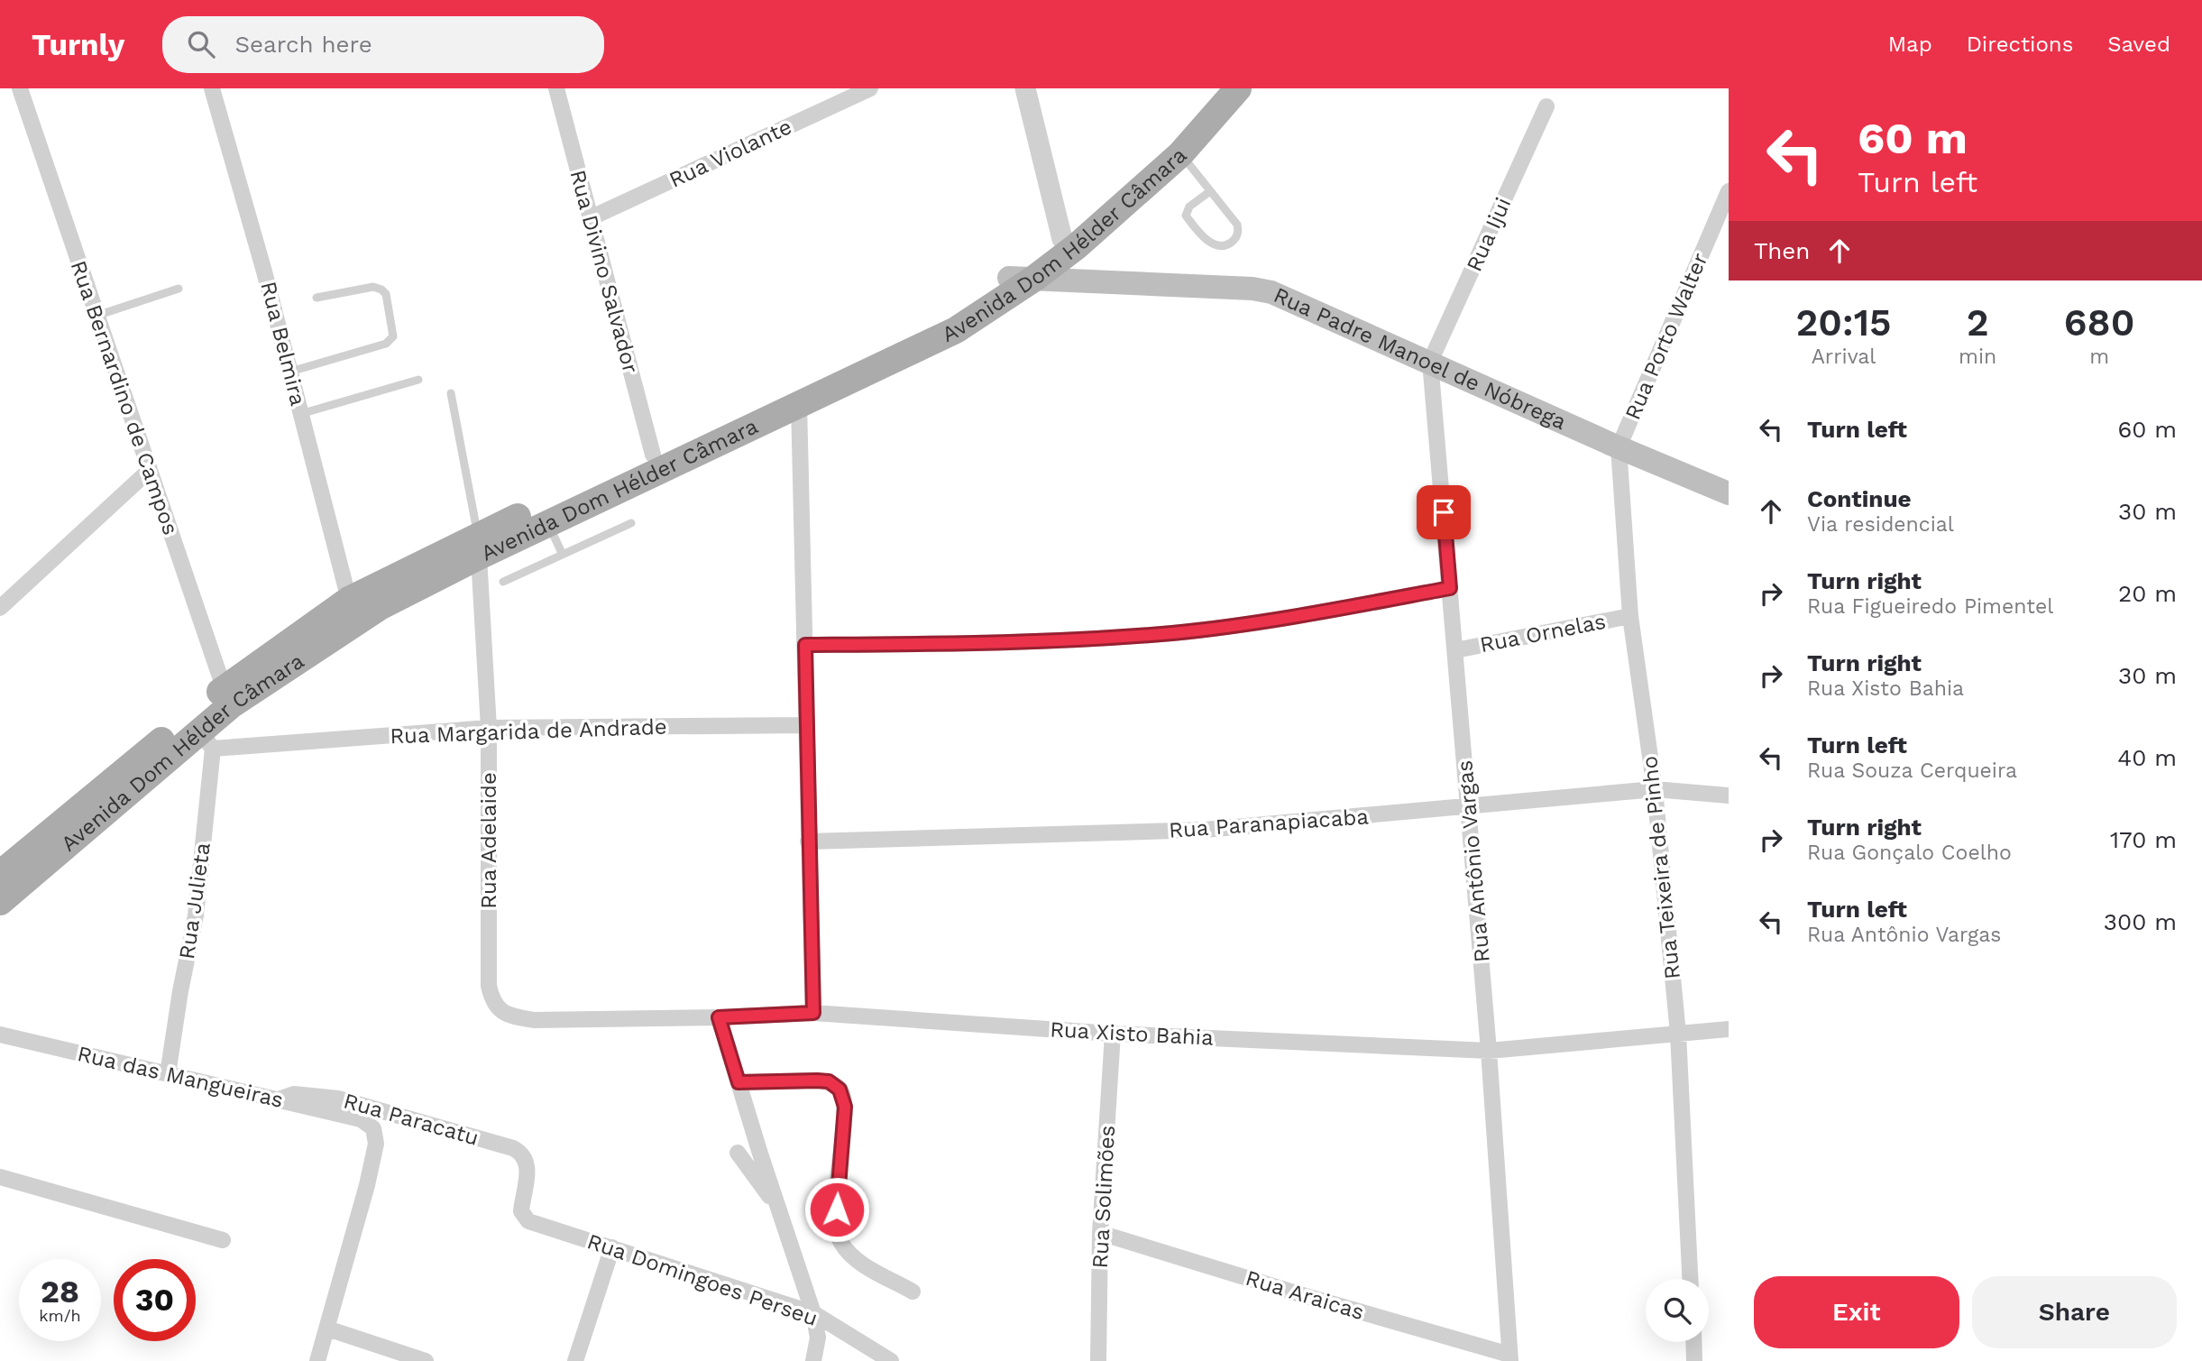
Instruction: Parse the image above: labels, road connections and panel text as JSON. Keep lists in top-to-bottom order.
{
  "streets": {
    "main road": ["Avenida Dom Hélder Câmara", "Rua Padre Manoel de Nóbrega"],
    "street": [
      "Rua Violante",
      "Rua Ijui",
      "Rua Divino Salvador",
      "Rua Porto Walter",
      "Rua Belmira",
      "Rua Bernardino de Campos",
      "Rua Ornelas",
      "Rua Margarida de Andrade",
      "Rua Paranapiacaba",
      "Rua Adelaide",
      "Rua Antônio Vargas",
      "Rua Teixeira de Pinho",
      "Rua Julieta",
      "Rua Xisto Bahia",
      "Rua das Mangueiras",
      "Rua Paracatu",
      "Rua Solimões",
      "Rua Domingoes Perseu",
      "Rua Araicas"
    ]
  },
  "crossings": [
    ["Rua Violante", "Rua Divino Salvador"],
    ["Rua Ijui", "Rua Padre Manoel de Nóbrega"],
    ["Rua Ijui", "Rua Antônio Vargas"],
    ["Avenida Dom Hélder Câmara", "Rua Divino Salvador"],
    ["Avenida Dom Hélder Câmara", "Rua Belmira"],
    ["Avenida Dom Hélder Câmara", "Rua Padre Manoel de Nóbrega"],
    ["Avenida Dom Hélder Câmara", "Rua Bernardino de Campos"],
    ["Avenida Dom Hélder Câmara", "Rua Margarida de Andrade"],
    ["Avenida Dom Hélder Câmara", "Rua Adelaide"],
    ["Avenida Dom Hélder Câmara", "Rua Julieta"],
    ["Rua Porto Walter", "Rua Padre Manoel de Nóbrega"],
    ["Rua Porto Walter", "Rua Teixeira de Pinho"],
    ["Rua Padre Manoel de Nóbrega", "Rua Antônio Vargas"],
    ["Rua Padre Manoel de Nóbrega", "Rua Teixeira de Pinho"],
    ["Rua Ornelas", "Rua Antônio Vargas"],
    ["Rua Ornelas", "Rua Teixeira de Pinho"],
    ["Rua Margarida de Andrade", "Rua Adelaide"],
    ["Rua Margarida de Andrade", "Rua Julieta"],
    ["Rua Paranapiacaba", "Rua Antônio Vargas"],
    ["Rua Paranapiacaba", "Rua Teixeira de Pinho"],
    ["Rua Adelaide", "Rua Xisto Bahia"],
    ["Rua Antônio Vargas", "Rua Xisto Bahia"],
    ["Rua Antônio Vargas", "Rua Araicas"],
    ["Rua Teixeira de Pinho", "Rua Xisto Bahia"],
    ["Rua Julieta", "Rua das Mangueiras"],
    ["Rua Xisto Bahia", "Rua Solimões"],
    ["Rua das Mangueiras", "Rua Paracatu"],
    ["Rua Paracatu", "Rua Domingoes Perseu"],
    ["Rua Solimões", "Rua Araicas"]
  ],
  "page": {
    "header": "Turnly",
    "search": "Search here",
    "nav": ["Map", "Directions", "Saved"],
    "turn": ["60 m", "Turn left"],
    "then": "Then",
    "eta": [
      "20:15",
      "Arrival",
      "2",
      "min",
      "680",
      "m"
    ],
    "list": [
      {
        "name": "Turn left",
        "value": "60 m"
      },
      {
        "name": "Continue",
        "note": "Via residencial",
        "value": "30 m"
      },
      {
        "name": "Turn right",
        "note": "Rua Figueiredo Pimentel",
        "value": "20 m"
      },
      {
        "name": "Turn right",
        "note": "Rua Xisto Bahia",
        "value": "30 m"
      },
      {
        "name": "Turn left",
        "note": "Rua Souza Cerqueira",
        "value": "40 m"
      },
      {
        "name": "Turn right",
        "note": "Rua Gonçalo Coelho",
        "value": "170 m"
      },
      {
        "name": "Turn left",
        "note": "Rua Antônio Vargas",
        "value": "300 m"
      }
    ],
    "speed": "28 km/h",
    "limit": "30",
    "buttons": ["Exit", "Share"]
  }
}
